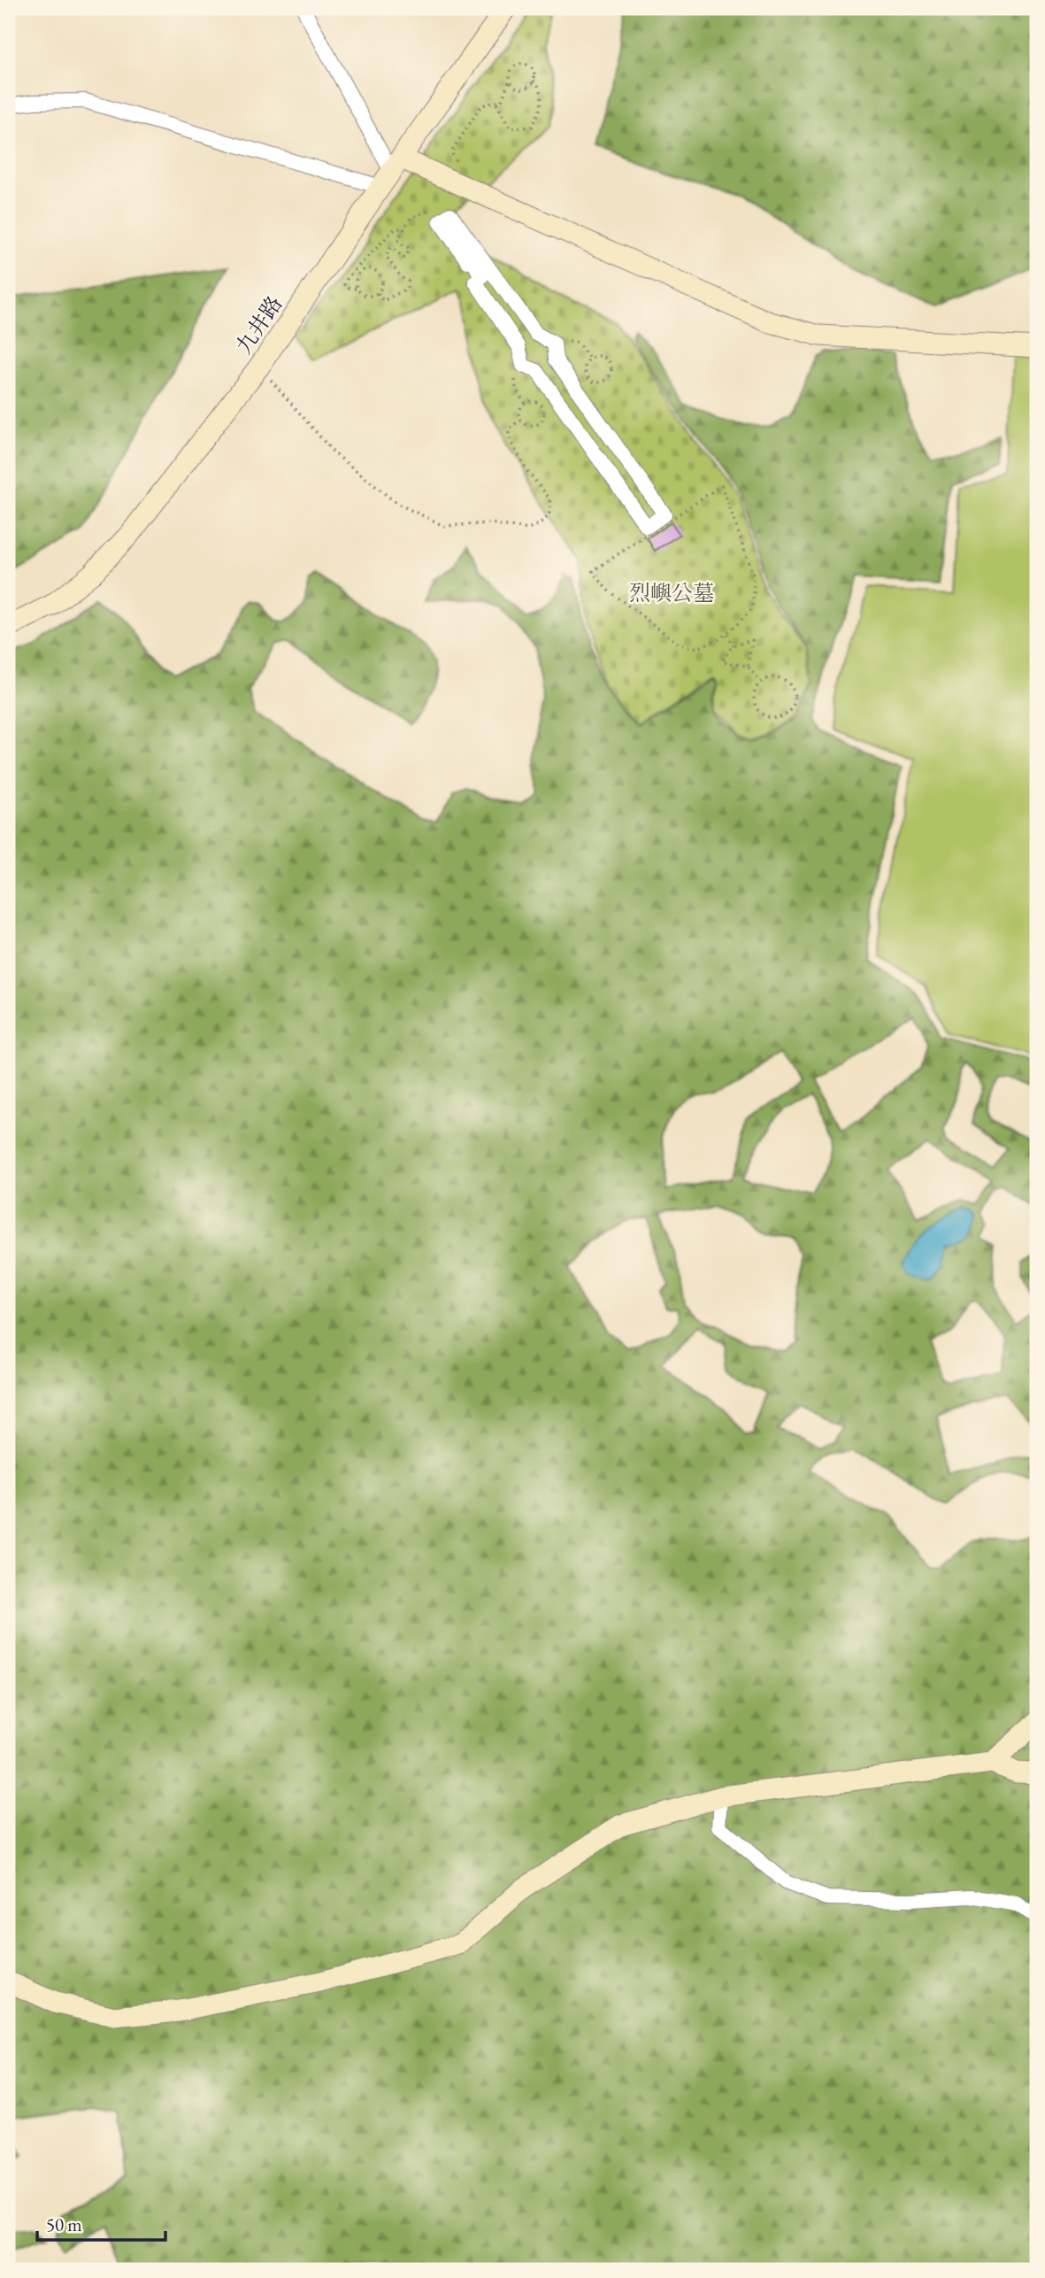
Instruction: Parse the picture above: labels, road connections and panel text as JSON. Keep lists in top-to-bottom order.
{
  "streets": {
    "street": ["九井路"]
  },
  "parks": ["烈嶼公墓"],
  "scale_bar": "50 m"
}
